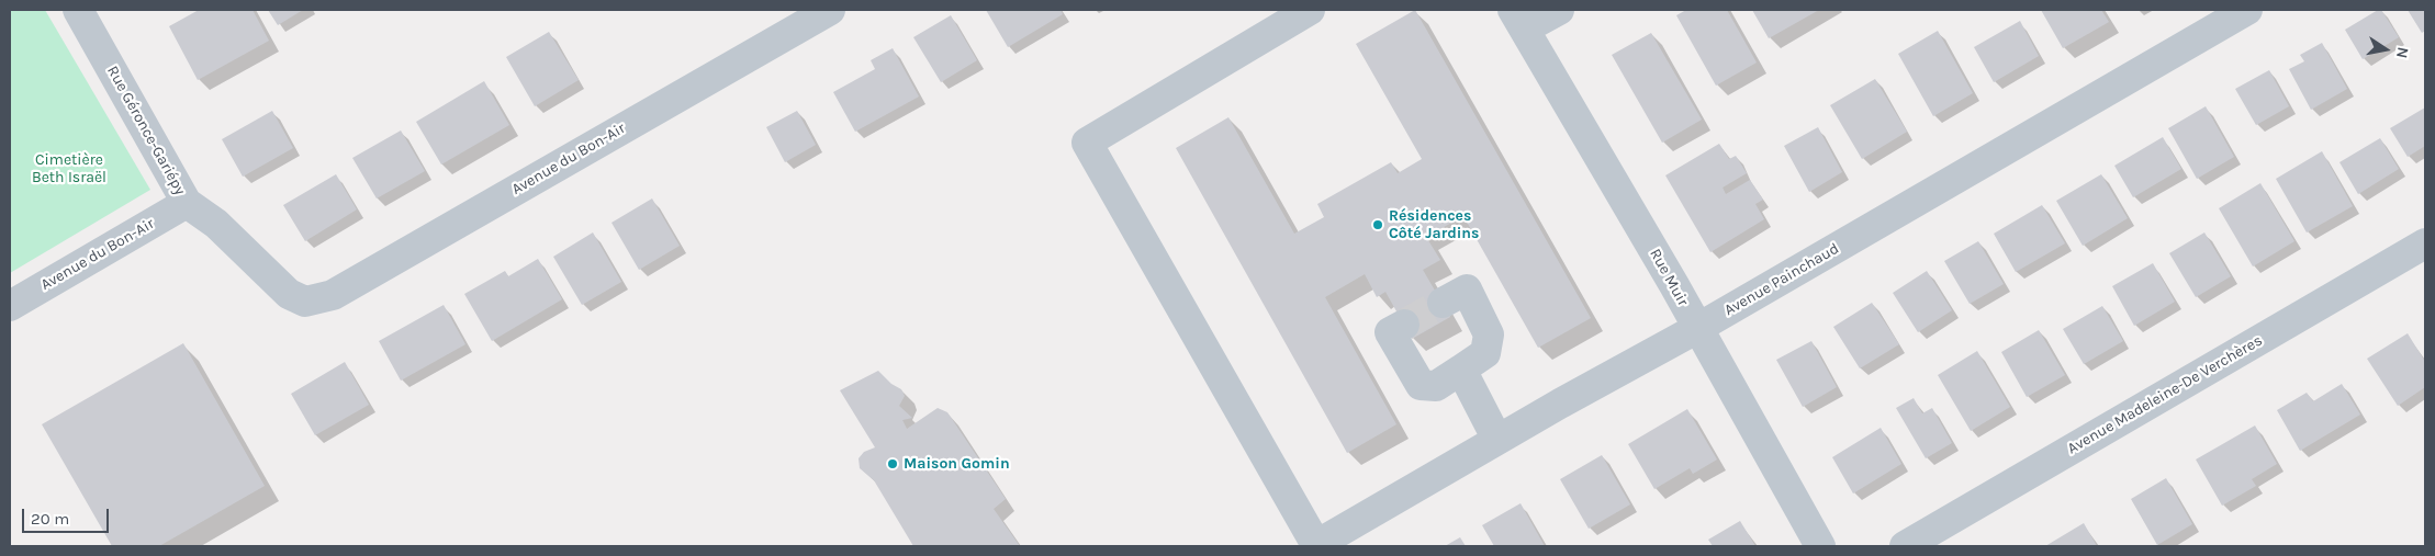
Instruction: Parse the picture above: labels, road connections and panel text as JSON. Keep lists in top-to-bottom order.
{
  "streets": {
    "street": [
      "Rue Géronce-Gariépy",
      "Avenue du Bon-Air",
      "Rue Muir",
      "Avenue Painchaud",
      "Avenue Madeleine-De Verchères"
    ]
  },
  "crossings": [
    ["Rue Géronce-Gariépy", "Avenue du Bon-Air"],
    ["Rue Muir", "Avenue Painchaud"]
  ],
  "parks": ["Cimetière Beth Israël"],
  "places": ["Résidences Côté Jardins", "Maison Gomin"],
  "scale_bar": "20 m",
  "north": "right"
}
